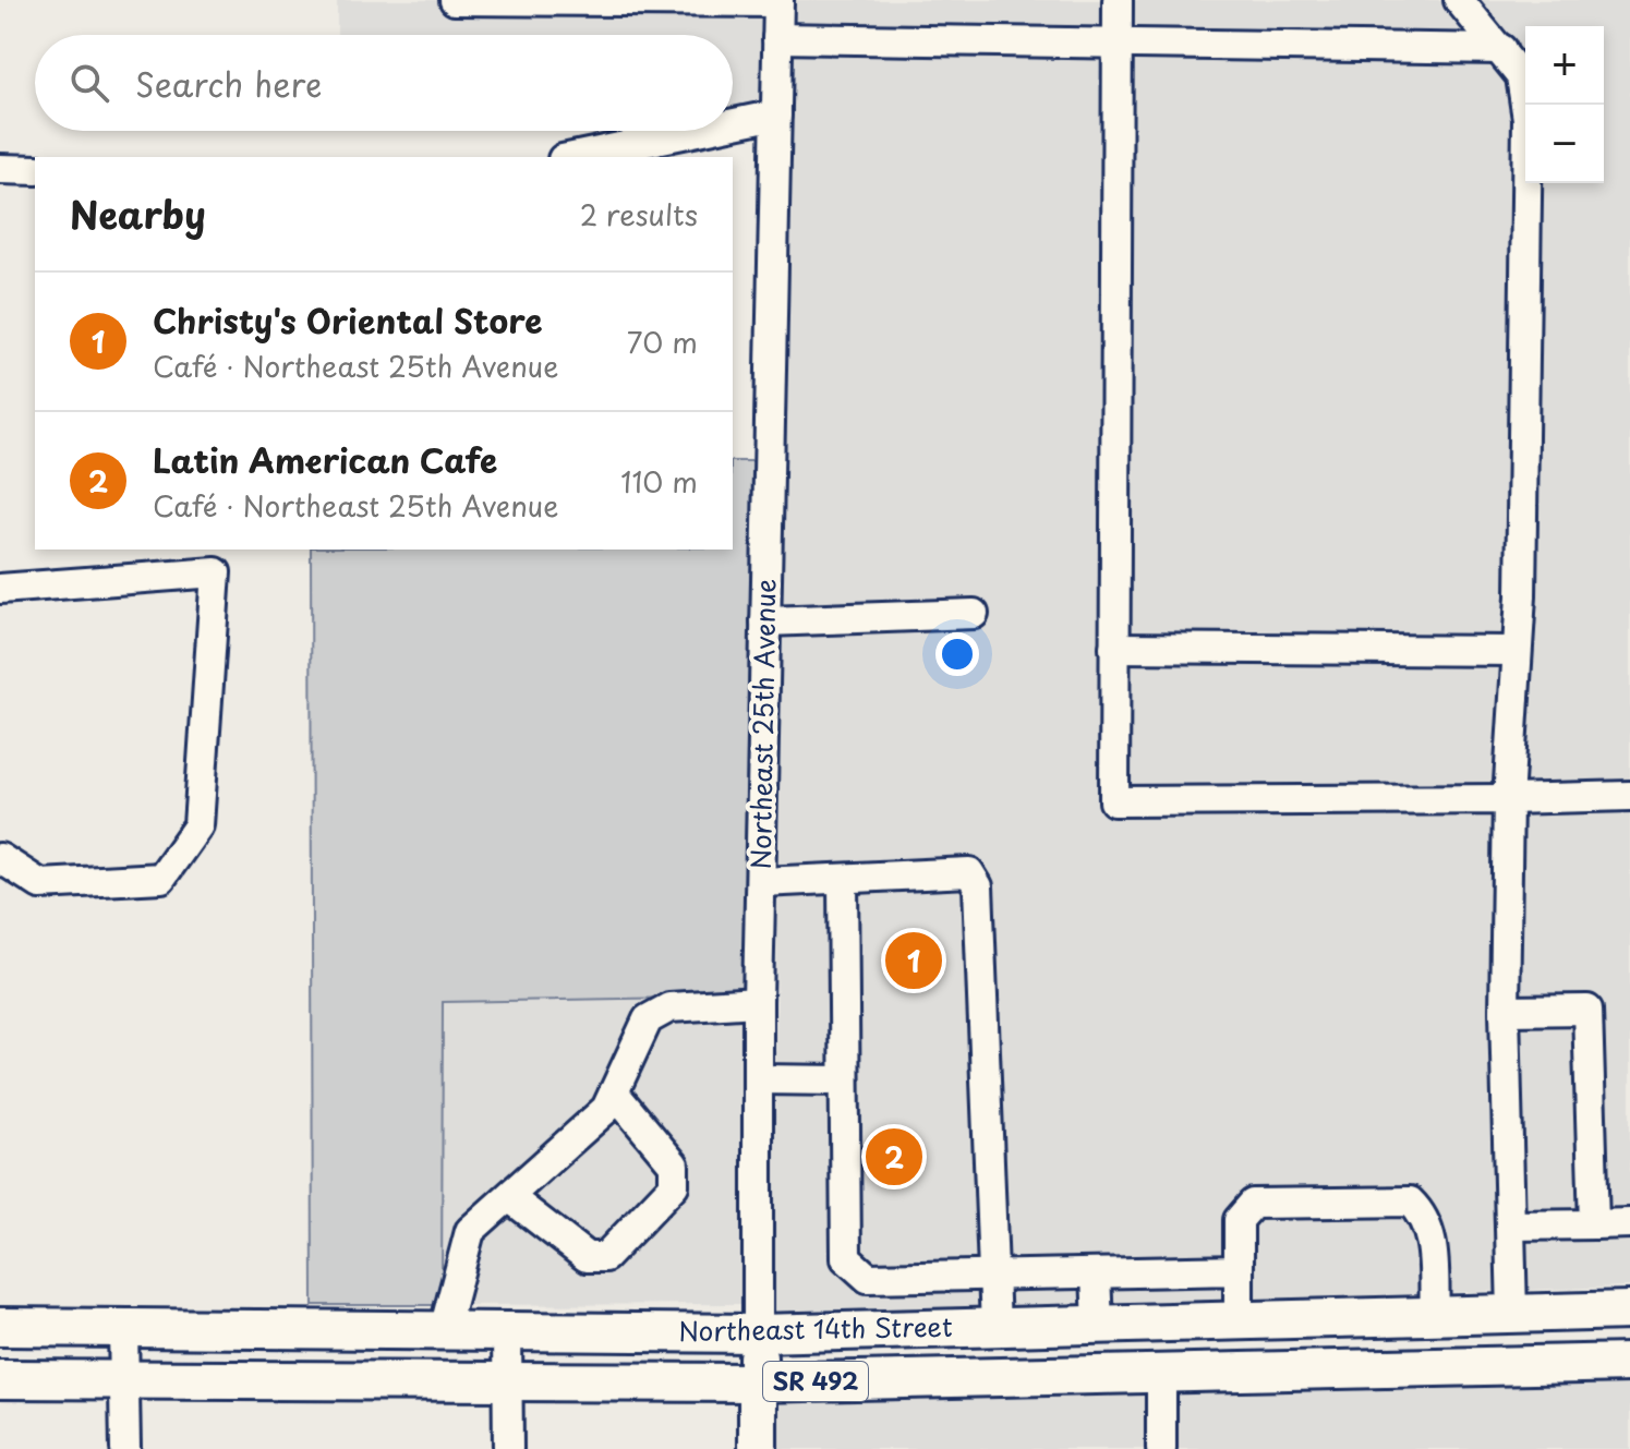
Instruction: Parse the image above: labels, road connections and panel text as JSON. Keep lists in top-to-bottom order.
{
  "streets": {
    "main road": ["Northeast 25th Avenue", "Northeast 14th Street", "SR 492"]
  },
  "crossings": [
    ["Northeast 25th Avenue", "Northeast 14th Street"]
  ],
  "page": {
    "map_buttons": ["+", "−"],
    "search": "Search here",
    "heading": ["Nearby", "2 results"],
    "list": [
      {
        "mark": "1",
        "name": "Christy's Oriental Store",
        "note": "Café · Northeast 25th Avenue",
        "value": "70 m"
      },
      {
        "mark": "2",
        "name": "Latin American Cafe",
        "note": "Café · Northeast 25th Avenue",
        "value": "110 m"
      }
    ],
    "pins": ["1", "2"]
  }
}
